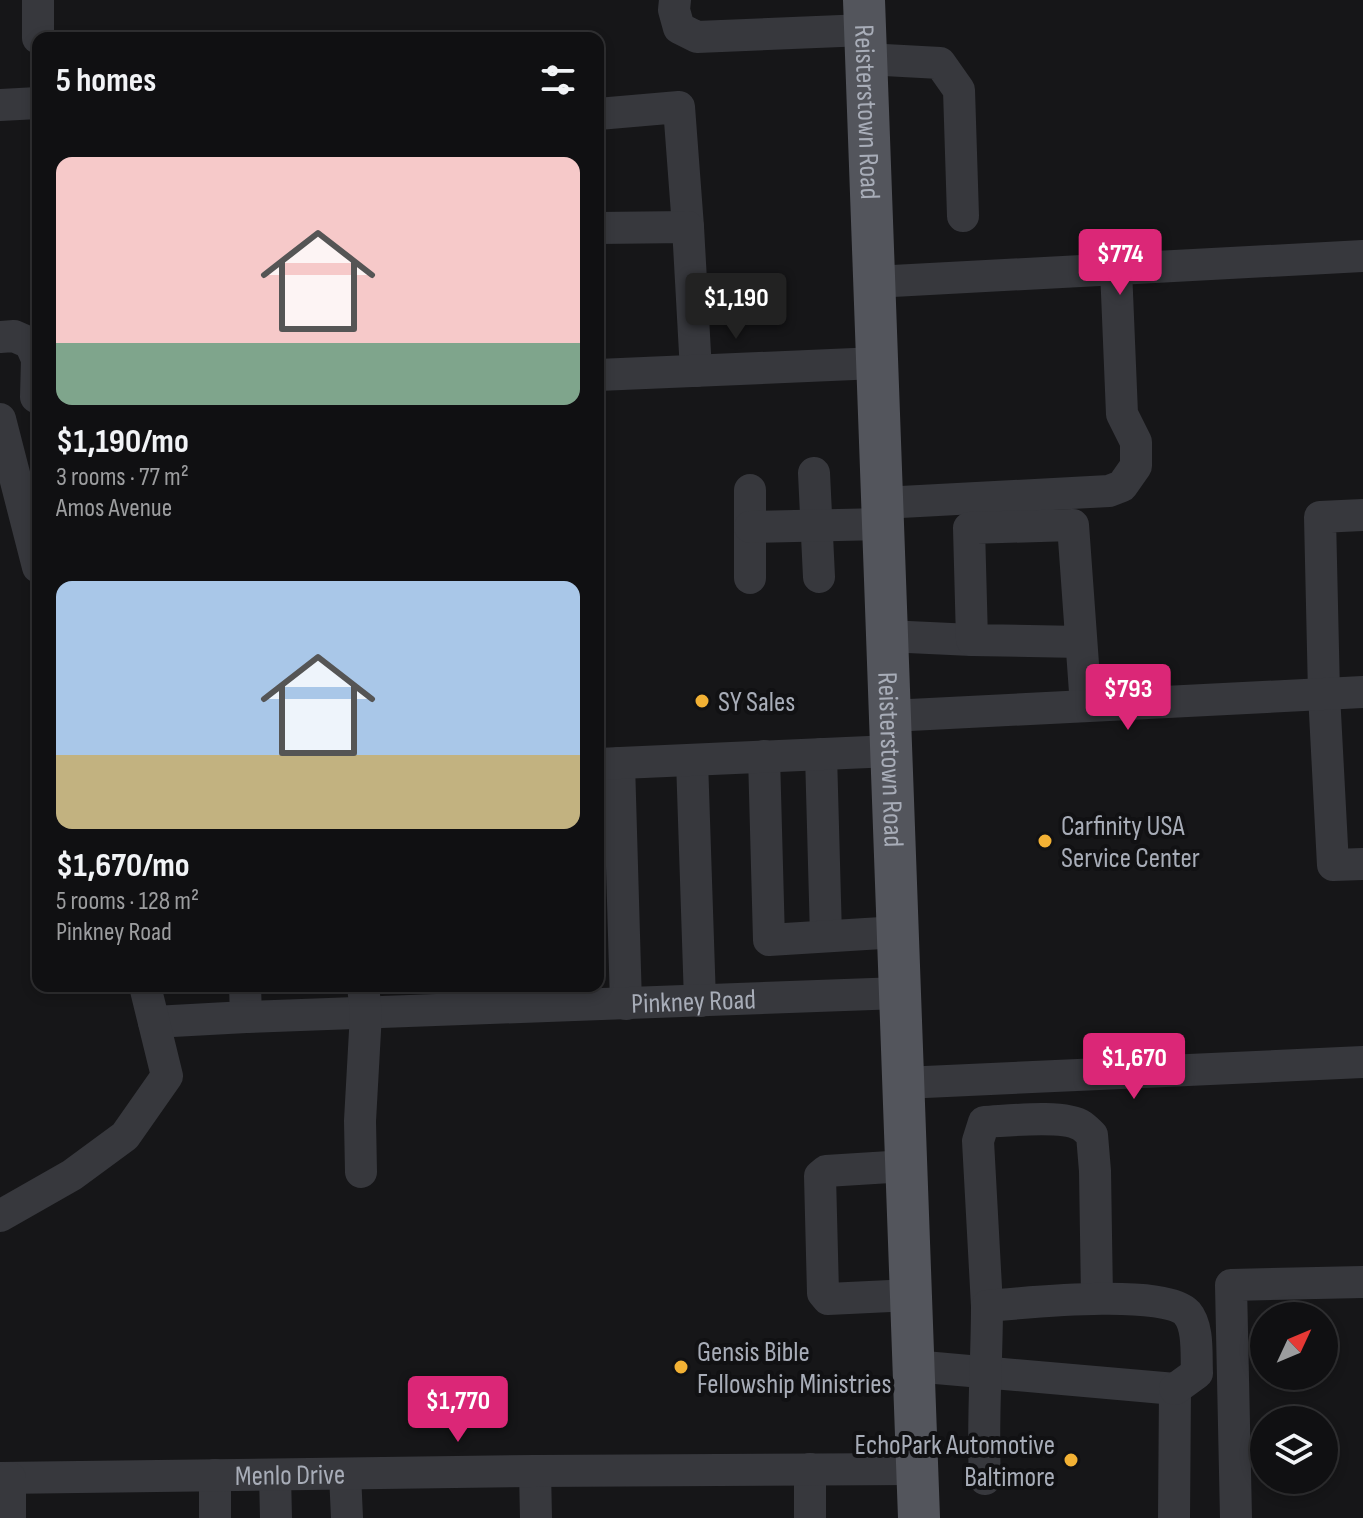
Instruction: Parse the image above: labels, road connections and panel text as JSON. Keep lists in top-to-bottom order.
{
  "streets": {
    "main road": ["Reisterstown Road"],
    "street": ["Pinkney Road", "Menlo Drive"]
  },
  "crossings": [
    ["Reisterstown Road", "Pinkney Road"],
    ["Reisterstown Road", "Menlo Drive"]
  ],
  "places": [
    "SY Sales",
    "Carfinity USA Service Center",
    "Gensis Bible Fellowship Ministries",
    "EchoPark Automotive Baltimore"
  ],
  "north": "top right",
  "page": {
    "heading": "5 homes",
    "list": [
      {
        "name": "$1,190/mo",
        "note": "3 rooms · 77 m² · Amos Avenue"
      },
      {
        "name": "$1,670/mo",
        "note": "5 rooms · 128 m² · Pinkney Road"
      }
    ],
    "price": [
      "$774",
      "$1,190",
      "$793",
      "$1,670",
      "$1,770"
    ]
  }
}
